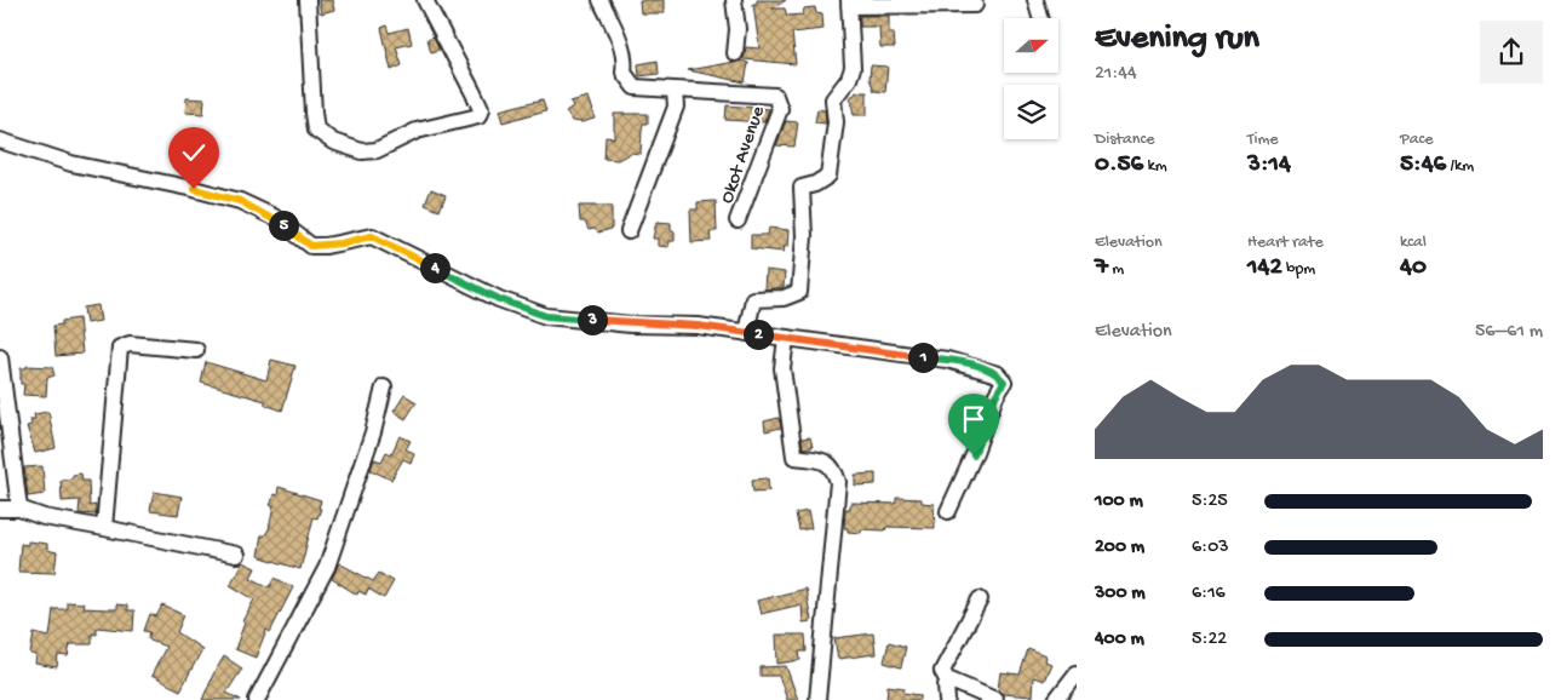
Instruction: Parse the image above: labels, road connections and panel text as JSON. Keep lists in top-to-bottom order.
{
  "streets": {
    "street": ["Okot Avenue"]
  },
  "north": "right",
  "page": {
    "heading": ["Evening run", "21:44"],
    "stats": [
      ["Distance", "0.56 km"],
      ["Time", "3:14"],
      ["Pace", "5:46 /km"],
      ["Elevation", "7 m"],
      ["Heart rate", "142 bpm"],
      ["kcal", "40"]
    ],
    "pins": [
      "5",
      "4",
      "3",
      "2",
      "1"
    ],
    "chart": ["Elevation", "56–61 m"],
    "list": [
      {
        "name": "100 m",
        "note": "5:25"
      },
      {
        "name": "200 m",
        "note": "6:03"
      },
      {
        "name": "300 m",
        "note": "6:16"
      },
      {
        "name": "400 m",
        "note": "5:22"
      }
    ]
  }
}
